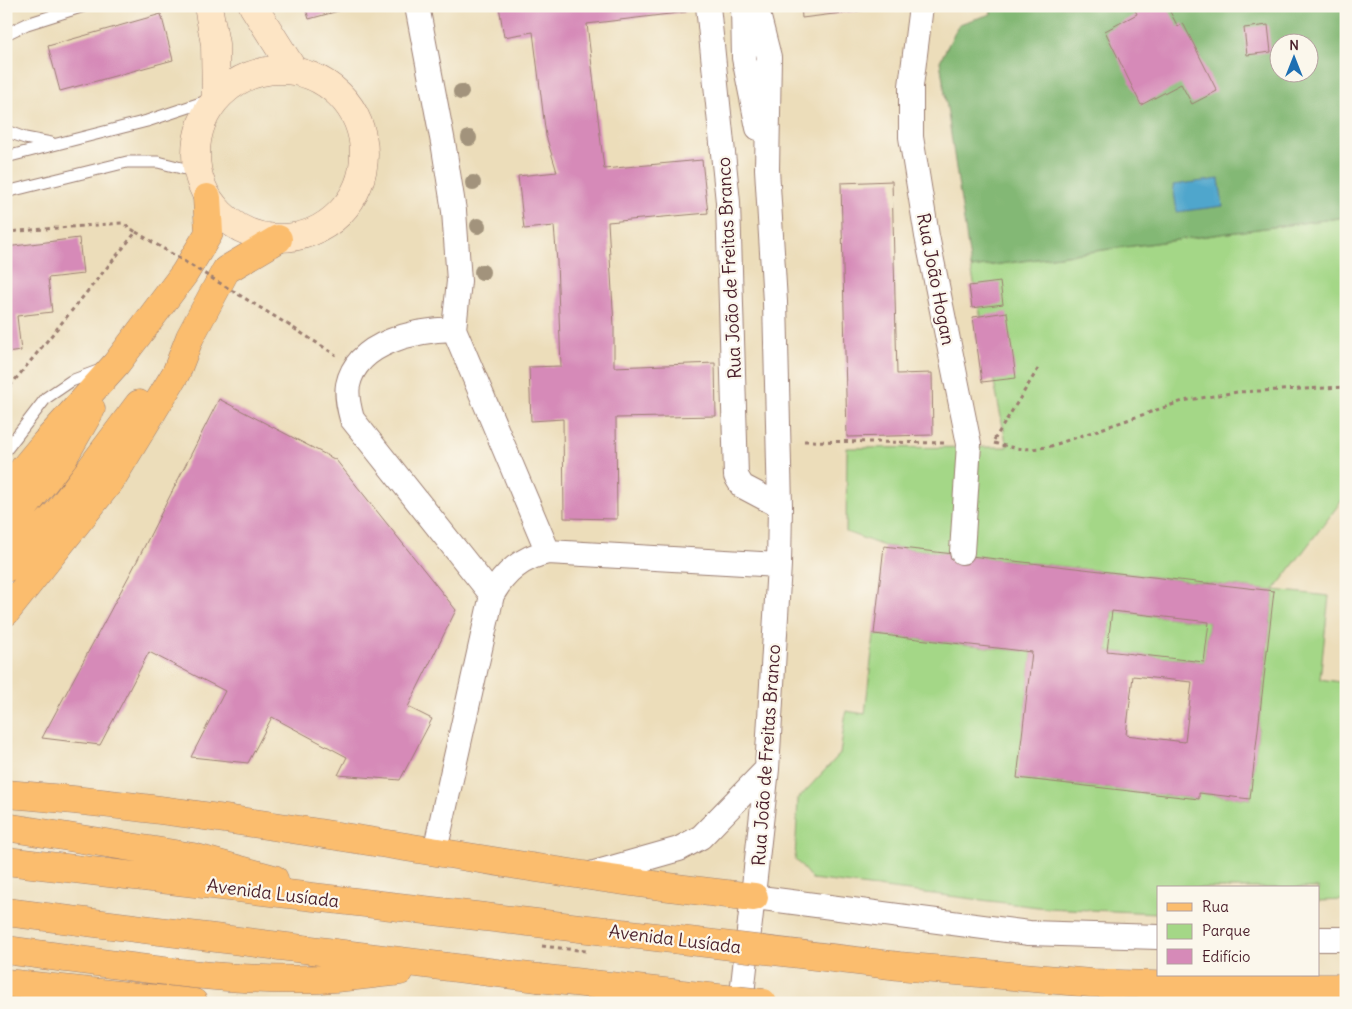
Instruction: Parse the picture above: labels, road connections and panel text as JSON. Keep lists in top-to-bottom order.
{
  "streets": {
    "main road": ["Avenida Lusíada"],
    "street": ["Rua João de Freitas Branco", "Rua João Hogan"]
  },
  "legend": ["Rua", "Parque", "Edifício"],
  "north": "top"
}
